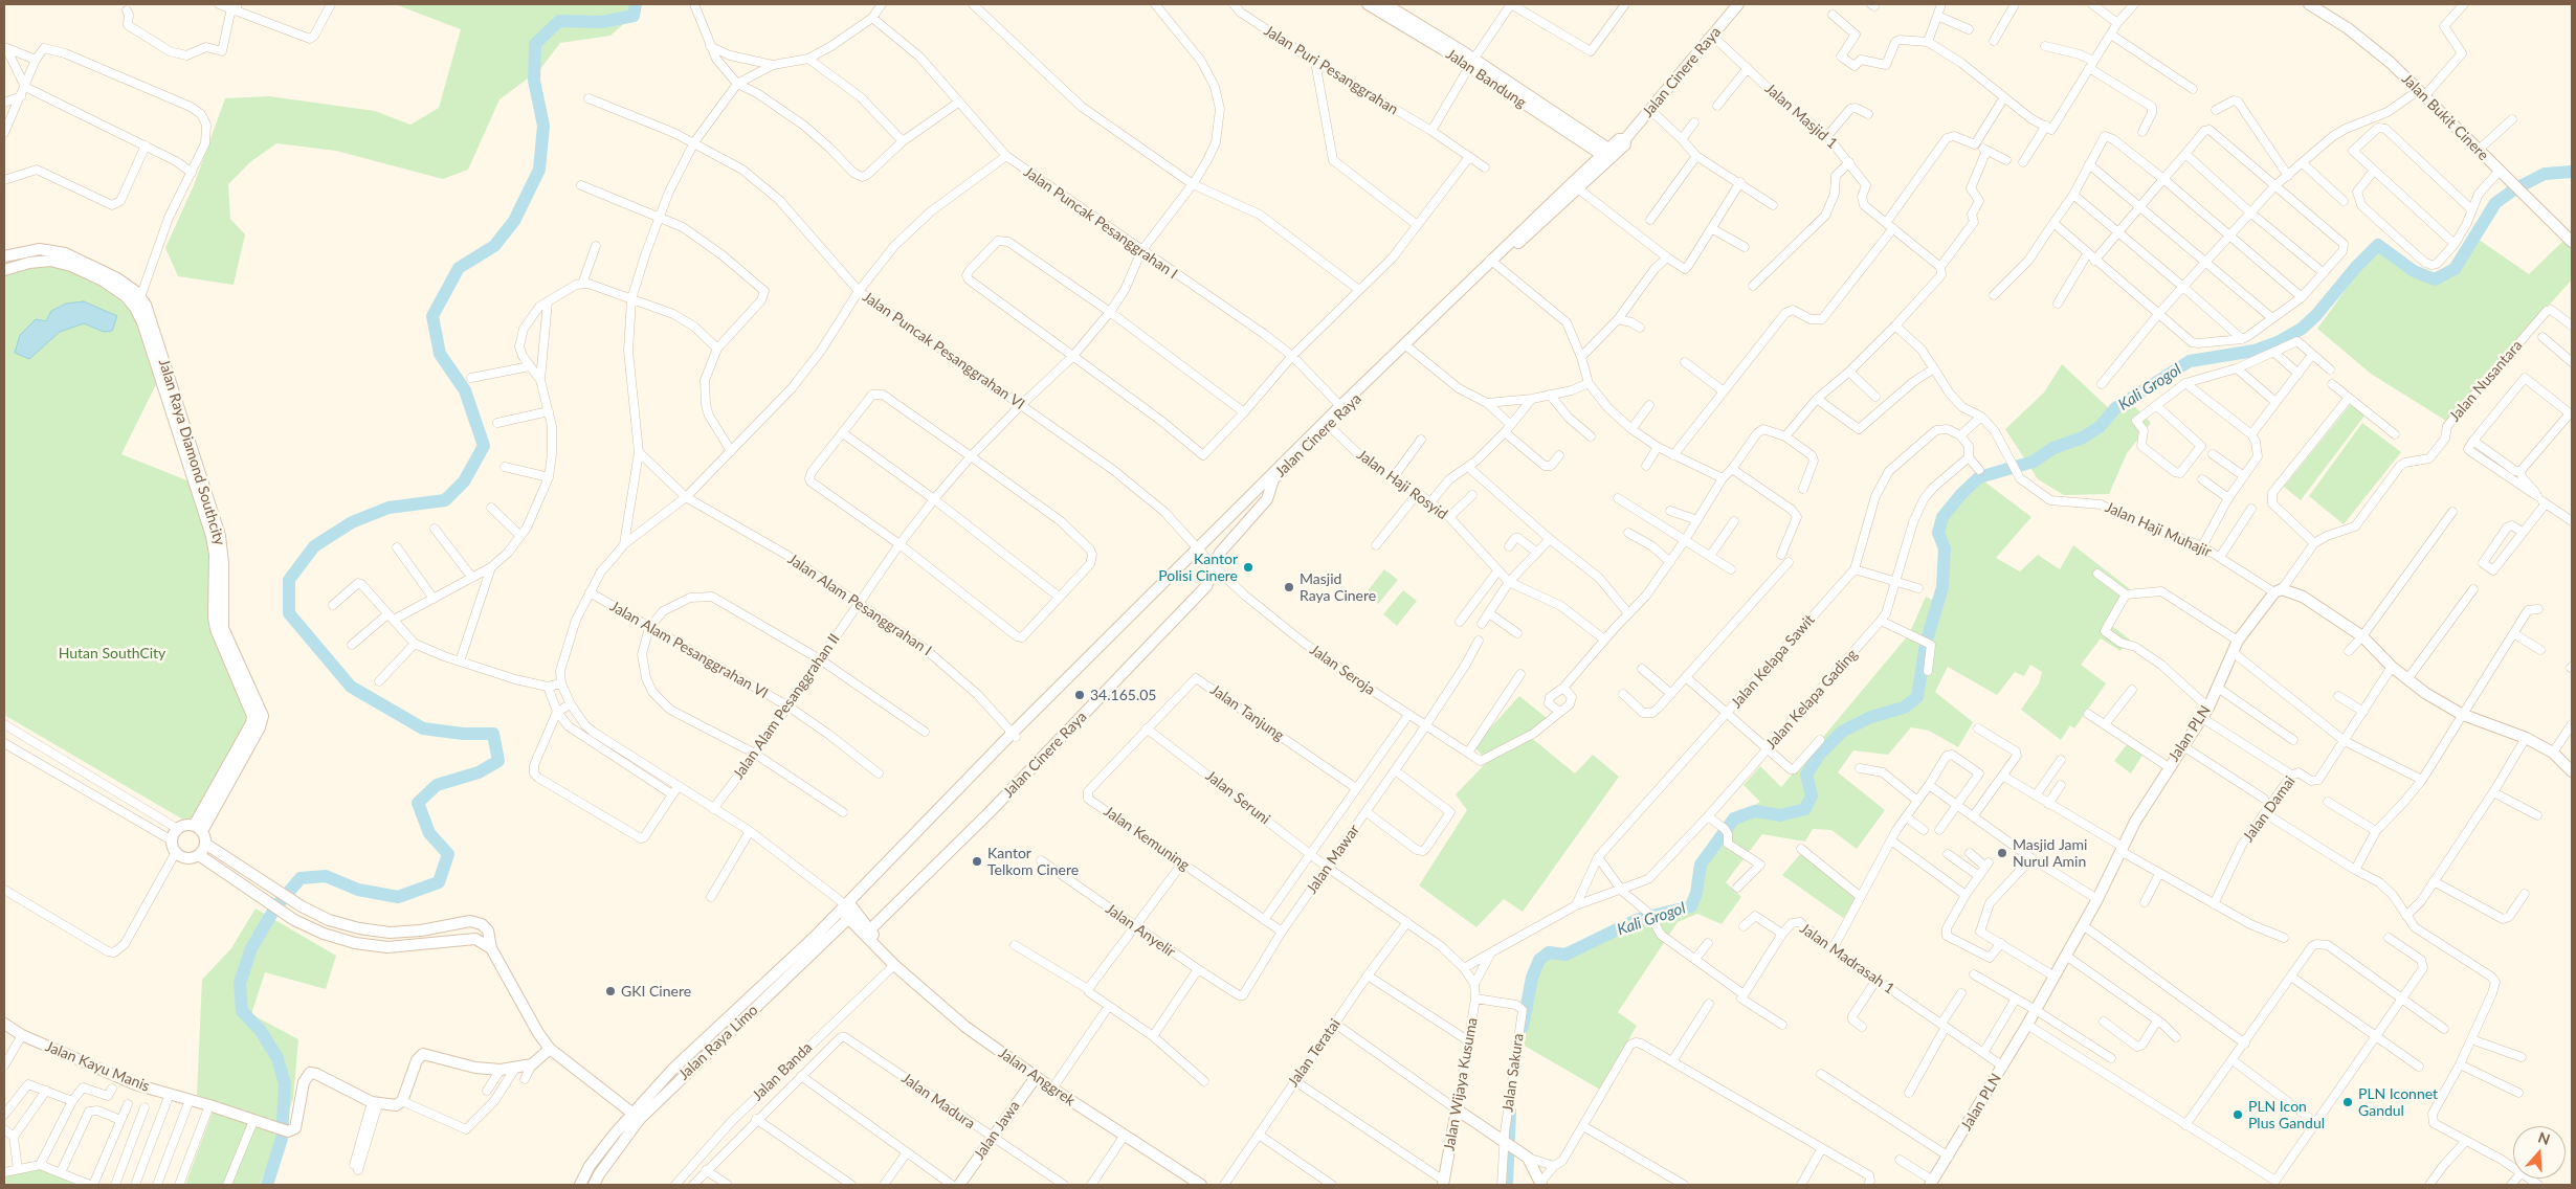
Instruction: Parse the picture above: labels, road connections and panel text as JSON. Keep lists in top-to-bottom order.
{
  "streets": {
    "street": [
      "Jalan Puri Pesanggrahan",
      "Jalan Cinere Raya",
      "Jalan Bandung",
      "Jalan Masjid 1",
      "Jalan Bukit Cinere",
      "Jalan Puncak Pesanggrahan I",
      "Jalan Puncak Pesanggrahan VI",
      "Jalan Nusantara",
      "Jalan Raya Diamond Southcity",
      "Jalan Haji Rosyid",
      "Jalan Haji Muhajir",
      "Jalan Alam Pesanggrahan I",
      "Jalan Alam Pesanggrahan VI",
      "Jalan Kelapa Sawit",
      "Jalan Seroja",
      "Jalan Kelapa Gading",
      "Jalan Alam Pesanggrahan II",
      "Jalan Tanjung",
      "Jalan PLN",
      "Jalan Seruni",
      "Jalan Damai",
      "Jalan Kemuning",
      "Jalan Mawar",
      "Jalan Anyelir",
      "Jalan Madrasah 1",
      "Jalan Raya Limo",
      "Jalan Teratai",
      "Jalan Kayu Manis",
      "Jalan Banda",
      "Jalan Sakura",
      "Jalan Anggrek",
      "Jalan Wijaya Kusuma",
      "Jalan Madura",
      "Jalan Jawa"
    ]
  },
  "crossings": [
    ["Jalan Cinere Raya", "Jalan Bandung"],
    ["Jalan Cinere Raya", "Jalan Masjid 1"],
    ["Jalan Cinere Raya", "Jalan Puncak Pesanggrahan I"],
    ["Jalan Cinere Raya", "Jalan Puncak Pesanggrahan VI"],
    ["Jalan Cinere Raya", "Jalan Haji Rosyid"],
    ["Jalan Cinere Raya", "Jalan Alam Pesanggrahan I"],
    ["Jalan Cinere Raya", "Jalan Seroja"],
    ["Jalan Cinere Raya", "Jalan Raya Limo"],
    ["Jalan Cinere Raya", "Jalan Anggrek"],
    ["Jalan Puncak Pesanggrahan I", "Jalan Alam Pesanggrahan II"],
    ["Jalan Puncak Pesanggrahan VI", "Jalan Seroja"],
    ["Jalan Puncak Pesanggrahan VI", "Jalan Alam Pesanggrahan II"],
    ["Jalan Haji Muhajir", "Jalan PLN"],
    ["Jalan Alam Pesanggrahan I", "Jalan Alam Pesanggrahan II"],
    ["Jalan Alam Pesanggrahan VI", "Jalan Alam Pesanggrahan II"],
    ["Jalan Kelapa Sawit", "Jalan Kelapa Gading"],
    ["Jalan Seroja", "Jalan Mawar"],
    ["Jalan Kelapa Gading", "Jalan Seruni"],
    ["Jalan Tanjung", "Jalan Seruni"],
    ["Jalan Tanjung", "Jalan Kemuning"],
    ["Jalan Tanjung", "Jalan Mawar"],
    ["Jalan PLN", "Jalan Madrasah 1"],
    ["Jalan Seruni", "Jalan Kemuning"],
    ["Jalan Seruni", "Jalan Mawar"],
    ["Jalan Seruni", "Jalan Teratai"],
    ["Jalan Seruni", "Jalan Wijaya Kusuma"],
    ["Jalan Kemuning", "Jalan Mawar"],
    ["Jalan Mawar", "Jalan Anyelir"],
    ["Jalan Raya Limo", "Jalan Anggrek"],
    ["Jalan Banda", "Jalan Anggrek"],
    ["Jalan Sakura", "Jalan Wijaya Kusuma"],
    ["Jalan Anggrek", "Jalan Jawa"],
    ["Jalan Madura", "Jalan Jawa"]
  ],
  "water": ["Kali Grogol"],
  "parks": ["Hutan SouthCity"],
  "places": [
    "Kantor Polisi Cinere",
    "Masjid Raya Cinere",
    "34.165.05",
    "Masjid Jami Nurul Amin",
    "Kantor Telkom Cinere",
    "GKI Cinere",
    "PLN Iconnet Gandul",
    "PLN Icon Plus Gandul"
  ],
  "north": "top"
}
